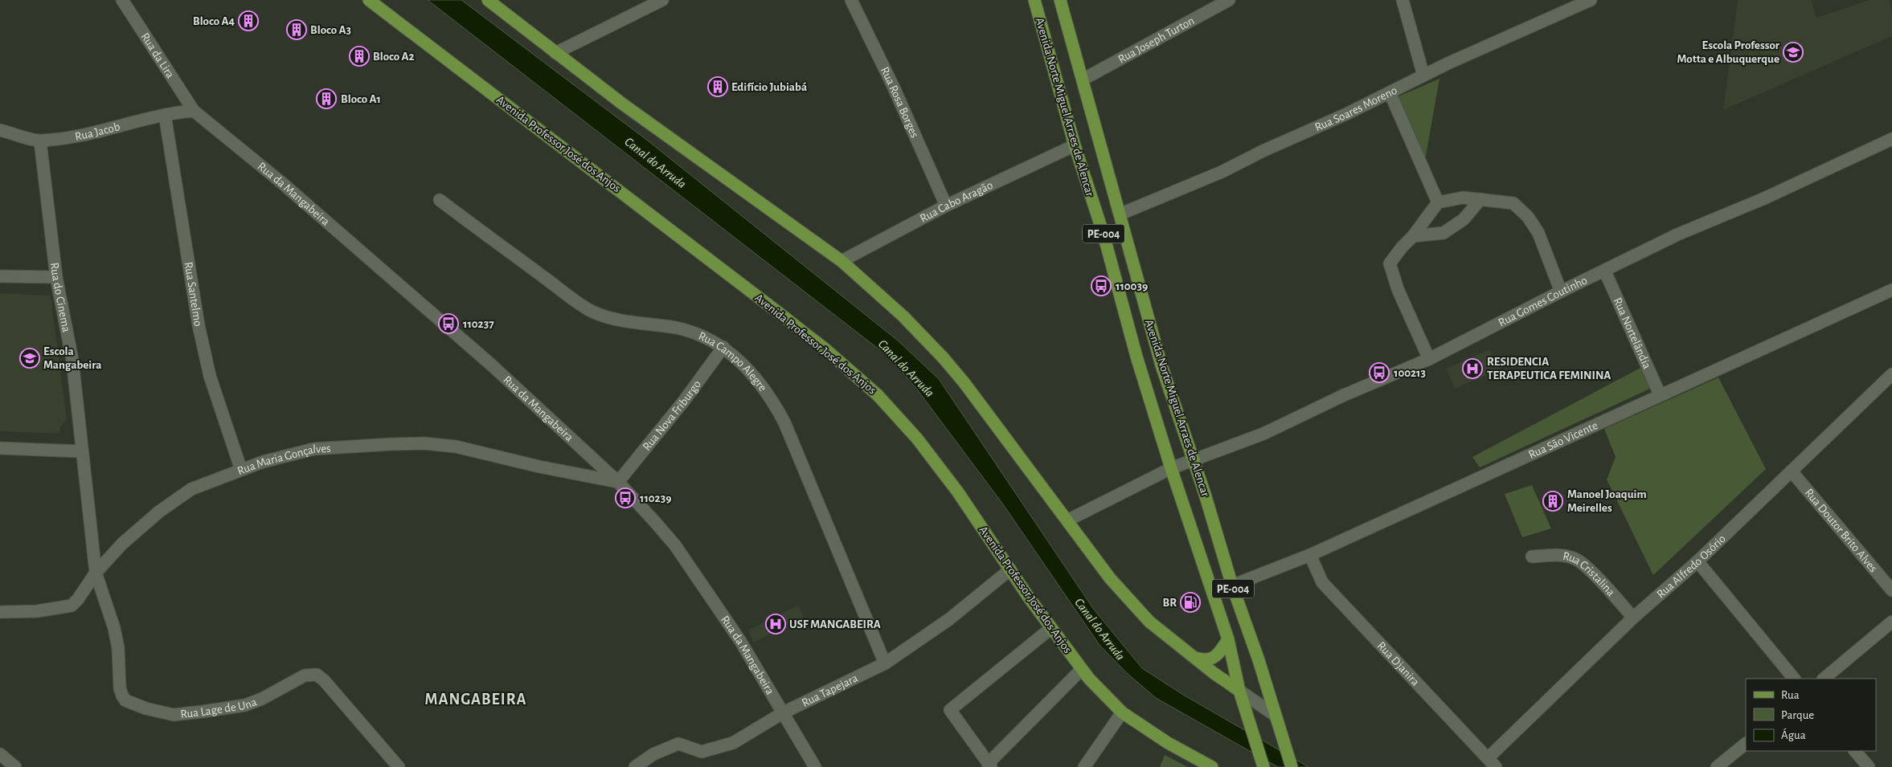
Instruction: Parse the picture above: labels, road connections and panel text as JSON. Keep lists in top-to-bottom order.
{
  "streets": {
    "main road": ["Avenida Norte Miguel Arraes de Alencar", "Avenida Professor José dos Anjos", "PE-004"],
    "street": [
      "Rua Joseph Turton",
      "Rua da Lira",
      "Rua Rosa Borges",
      "Rua Soares Moreno",
      "Rua Jacob",
      "Rua da Mangabeira",
      "Rua Cabo Aragão",
      "Rua Santelmo",
      "Rua do Cinema",
      "Rua Gomes Coutinho",
      "Rua Nortelândia",
      "Rua Campo Alegre",
      "Rua Nova Friburgo",
      "Rua São Vicente",
      "Rua Maria Gonçalves",
      "Rua Doutor Brito Alves",
      "Rua Alfredo Osório",
      "Rua Cristalina",
      "Rua Djanira",
      "Rua Tapejara",
      "Rua Lage de Una"
    ]
  },
  "crossings": [
    ["Rua Joseph Turton", "Avenida Norte Miguel Arraes de Alencar"],
    ["Rua da Lira", "Rua Jacob"],
    ["Rua da Lira", "Rua da Mangabeira"],
    ["Rua Rosa Borges", "Rua Cabo Aragão"],
    ["Avenida Norte Miguel Arraes de Alencar", "Rua Soares Moreno"],
    ["Avenida Norte Miguel Arraes de Alencar", "Rua Cabo Aragão"],
    ["Avenida Norte Miguel Arraes de Alencar", "Rua Gomes Coutinho"],
    ["Avenida Norte Miguel Arraes de Alencar", "Rua São Vicente"],
    ["Rua Jacob", "Rua da Mangabeira"],
    ["Rua Jacob", "Rua Santelmo"],
    ["Rua Jacob", "Rua do Cinema"],
    ["Avenida Professor José dos Anjos", "Rua Tapejara"],
    ["Rua da Mangabeira", "Rua Nova Friburgo"],
    ["Rua da Mangabeira", "Rua Maria Gonçalves"],
    ["Rua da Mangabeira", "Rua Tapejara"],
    ["Rua Santelmo", "Rua Maria Gonçalves"],
    ["Rua do Cinema", "Rua Maria Gonçalves"],
    ["Rua do Cinema", "Rua Lage de Una"],
    ["Rua Gomes Coutinho", "Rua Nortelândia"],
    ["Rua Nortelândia", "Rua São Vicente"],
    ["Rua Campo Alegre", "Rua Nova Friburgo"],
    ["Rua Campo Alegre", "Rua Tapejara"],
    ["Rua Nova Friburgo", "Rua Maria Gonçalves"],
    ["Rua São Vicente", "Rua Djanira"],
    ["Rua Maria Gonçalves", "Rua Lage de Una"],
    ["Rua Doutor Brito Alves", "Rua Alfredo Osório"],
    ["Rua Alfredo Osório", "Rua Cristalina"],
    ["Rua Alfredo Osório", "Rua Djanira"]
  ],
  "districts": ["MANGABEIRA"],
  "water": ["Canal do Arruda"],
  "places": {
    "building": [
      "Bloco A4",
      "Bloco A3",
      "Bloco A2",
      "Edifício Jubiabá",
      "Bloco A1",
      "Manoel Joaquim Meirelles"
    ],
    "school or university": ["Escola Professor Motta e Albuquerque", "Escola Mangabeira"],
    "bus stop": [
      "110039",
      "110237",
      "100213",
      "110239"
    ],
    "hospital": ["RESIDENCIA TERAPEUTICA FEMININA", "USF MANGABEIRA"],
    "fuel station": ["BR"]
  },
  "legend": ["Rua", "Parque", "Água"]
}
